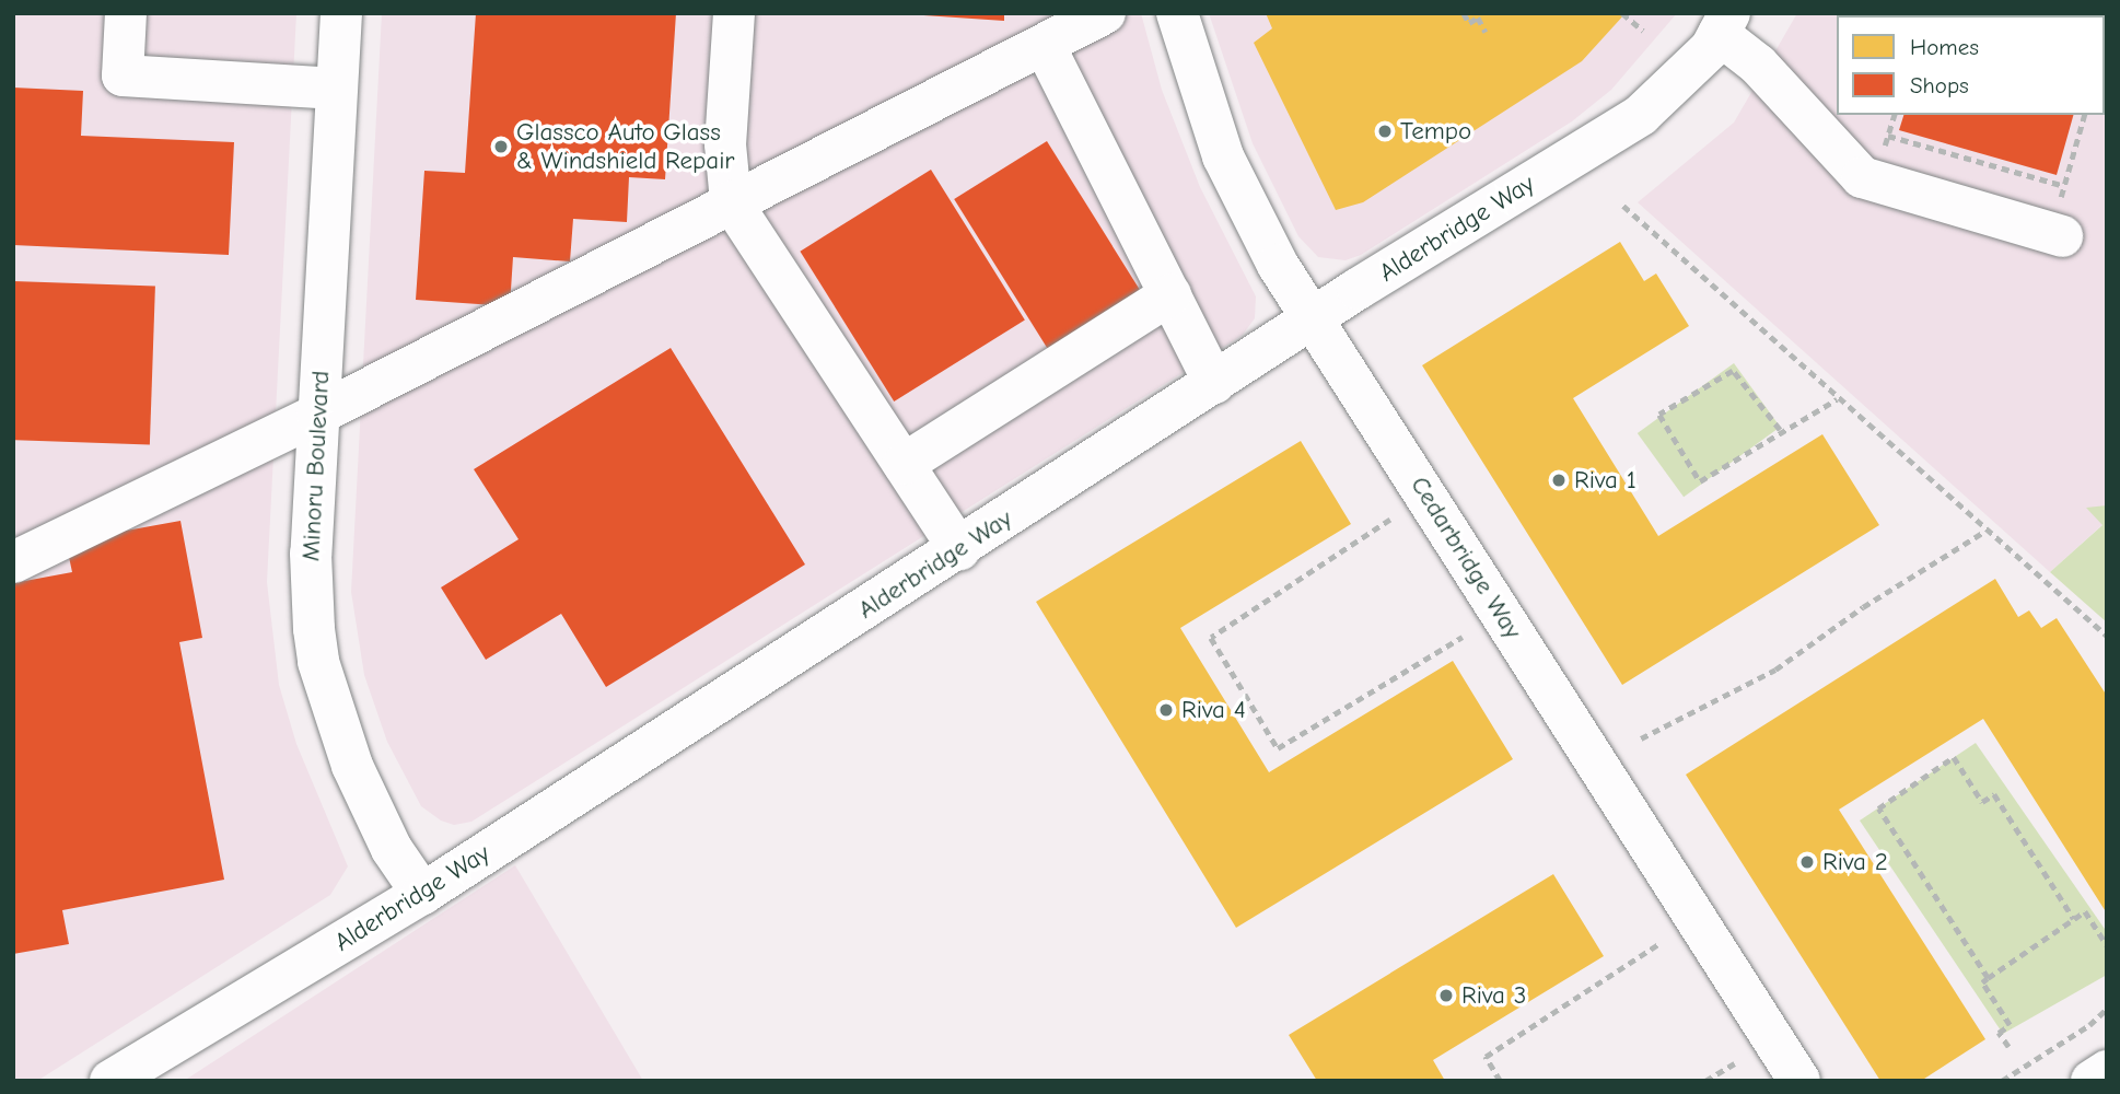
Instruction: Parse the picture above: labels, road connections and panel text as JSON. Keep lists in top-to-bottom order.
{
  "streets": {
    "street": ["Alderbridge Way", "Minoru Boulevard", "Cedarbridge Way"]
  },
  "crossings": [
    ["Alderbridge Way", "Minoru Boulevard"],
    ["Alderbridge Way", "Cedarbridge Way"]
  ],
  "places": [
    "Tempo",
    "Glassco Auto Glass & Windshield Repair",
    "Riva 1",
    "Riva 4",
    "Riva 2",
    "Riva 3"
  ],
  "legend": ["Homes", "Shops"]
}
